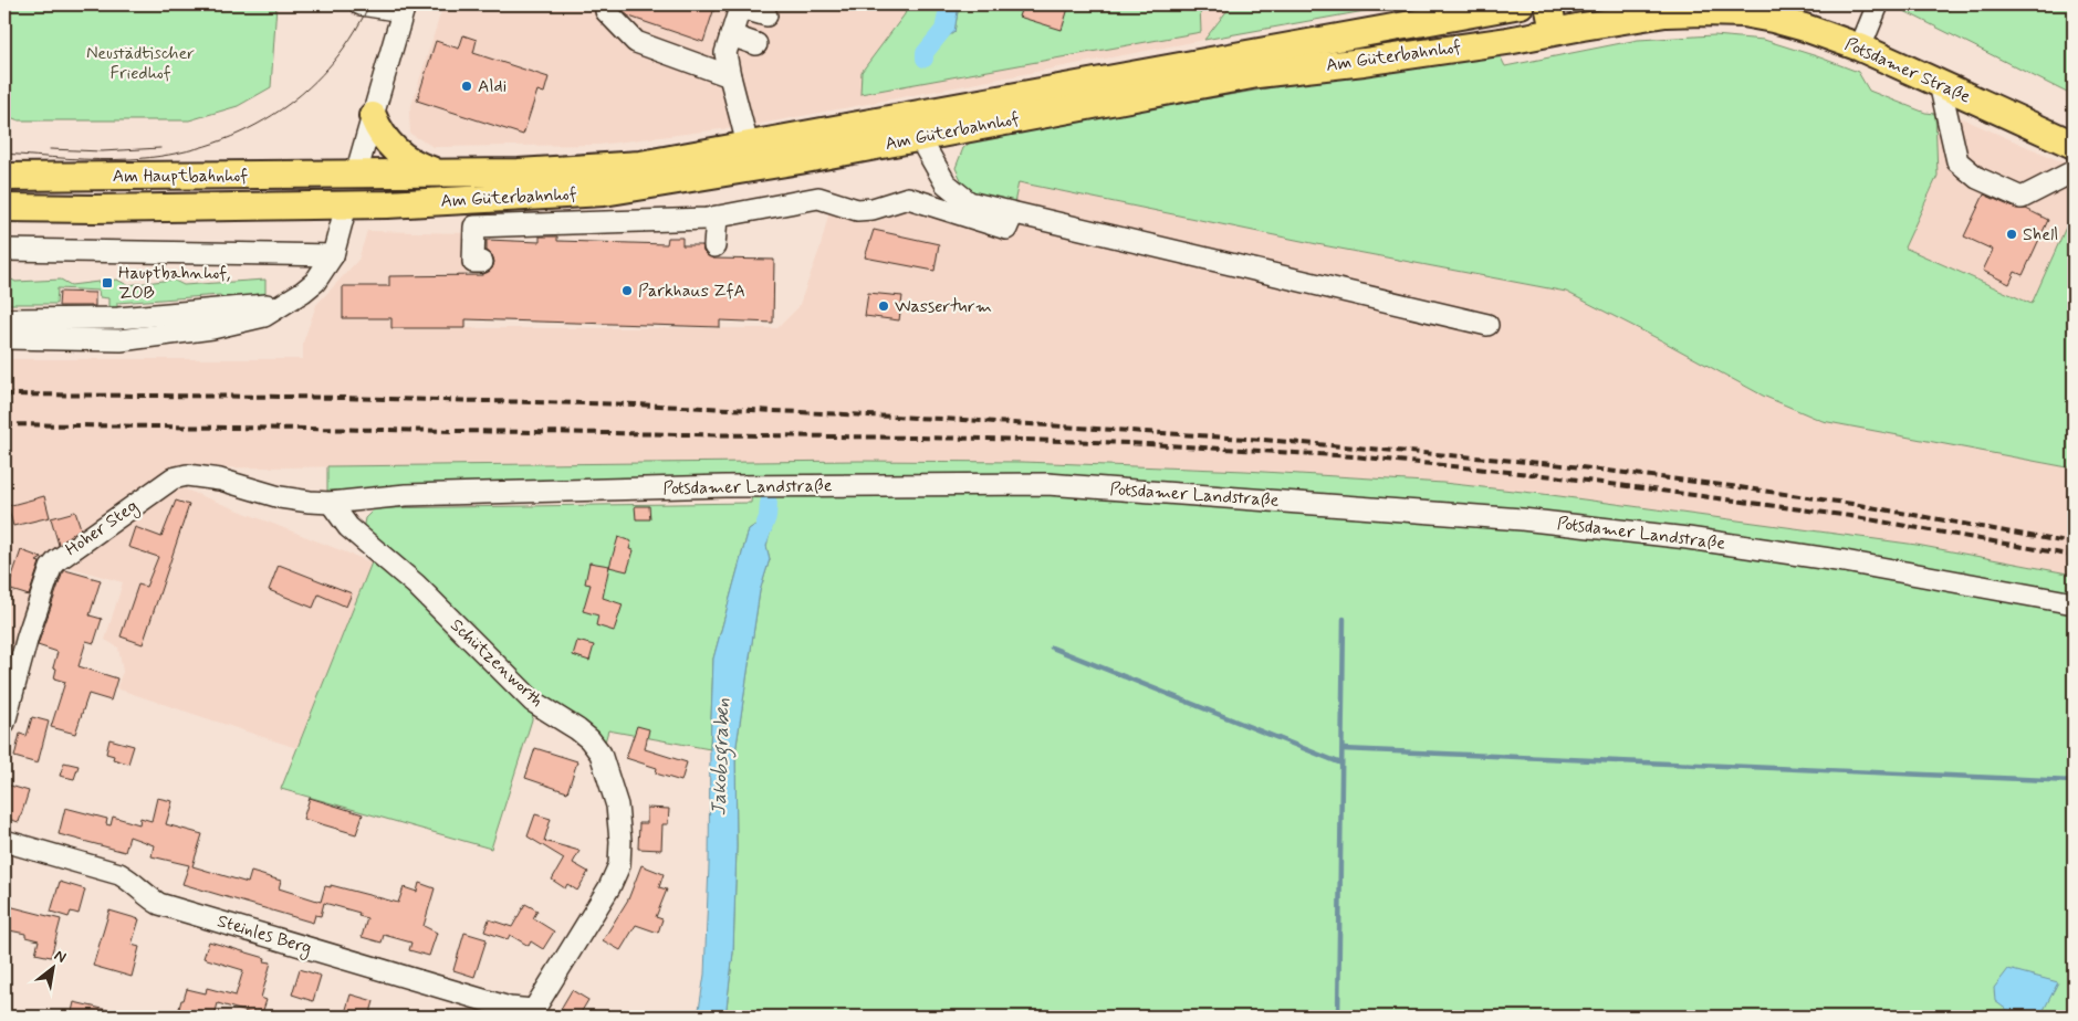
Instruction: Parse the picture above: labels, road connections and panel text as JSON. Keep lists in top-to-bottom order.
{
  "streets": {
    "main road": ["Am Güterbahnhof", "Potsdamer Straße", "Am Hauptbahnhof"],
    "street": [
      "Potsdamer Landstraße",
      "Hoher Steg",
      "Schützenworth",
      "Steinles Berg"
    ]
  },
  "crossings": [
    ["Am Güterbahnhof", "Potsdamer Straße"],
    ["Am Güterbahnhof", "Am Hauptbahnhof"],
    ["Potsdamer Landstraße", "Hoher Steg"],
    ["Potsdamer Landstraße", "Schützenworth"],
    ["Schützenworth", "Steinles Berg"]
  ],
  "water": ["Jakobsgraben"],
  "parks": ["Neustädtischer Friedhof"],
  "places": {
    "other": [
      "Aldi",
      "Shell",
      "Parkhaus ZfA",
      "Wasserturm"
    ],
    "transit": ["Hauptbahnhof, ZOB"]
  },
  "north": "top right"
}
